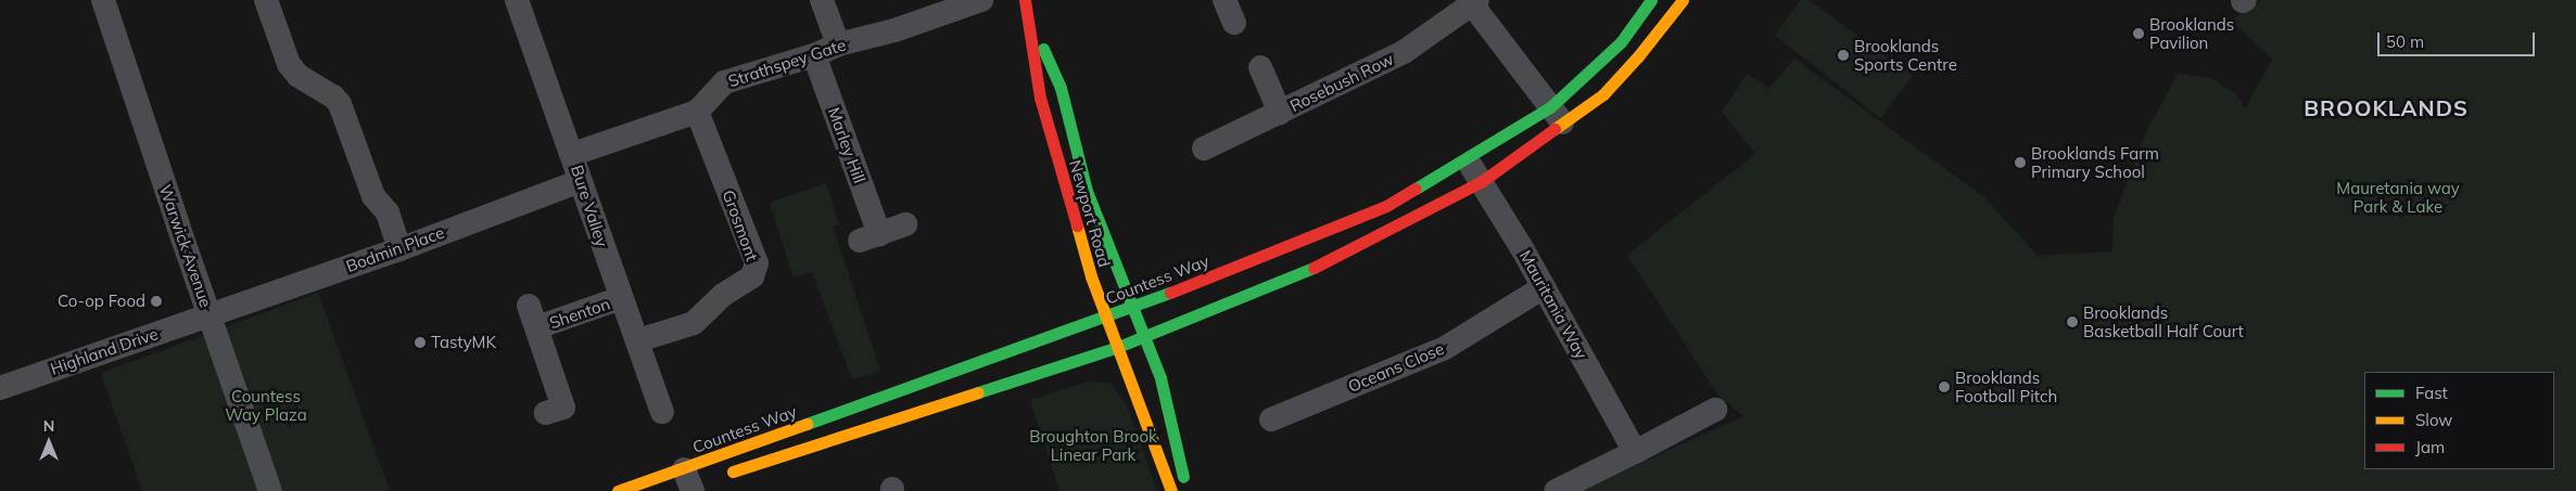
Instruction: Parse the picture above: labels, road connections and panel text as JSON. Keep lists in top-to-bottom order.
{
  "streets": {
    "street": [
      "Strathspey Gate",
      "Rosebush Row",
      "Marley Hill",
      "Bure Valley",
      "Newport Road",
      "Grosmont",
      "Warwick Avenue",
      "Bodmin Place",
      "Countess Way",
      "Mauritania Way",
      "Shenton",
      "Highland Drive",
      "Oceans Close"
    ]
  },
  "crossings": [
    ["Strathspey Gate", "Marley Hill"],
    ["Strathspey Gate", "Bure Valley"],
    ["Strathspey Gate", "Grosmont"],
    ["Bure Valley", "Grosmont"],
    ["Bure Valley", "Bodmin Place"],
    ["Bure Valley", "Shenton"],
    ["Newport Road", "Countess Way"],
    ["Warwick Avenue", "Bodmin Place"],
    ["Warwick Avenue", "Highland Drive"],
    ["Bodmin Place", "Highland Drive"],
    ["Countess Way", "Mauritania Way"],
    ["Mauritania Way", "Oceans Close"]
  ],
  "districts": ["BROOKLANDS"],
  "parks": ["Mauretania way Park & Lake", "Countess Way Plaza", "Broughton Brook Linear Park"],
  "places": [
    "Brooklands Pavilion",
    "Brooklands Sports Centre",
    "Brooklands Farm Primary School",
    "Co-op Food",
    "Brooklands Basketball Half Court",
    "TastyMK",
    "Brooklands Football Pitch"
  ],
  "legend": ["Fast", "Slow", "Jam"],
  "scale_bar": "50 m",
  "north": "top"
}
